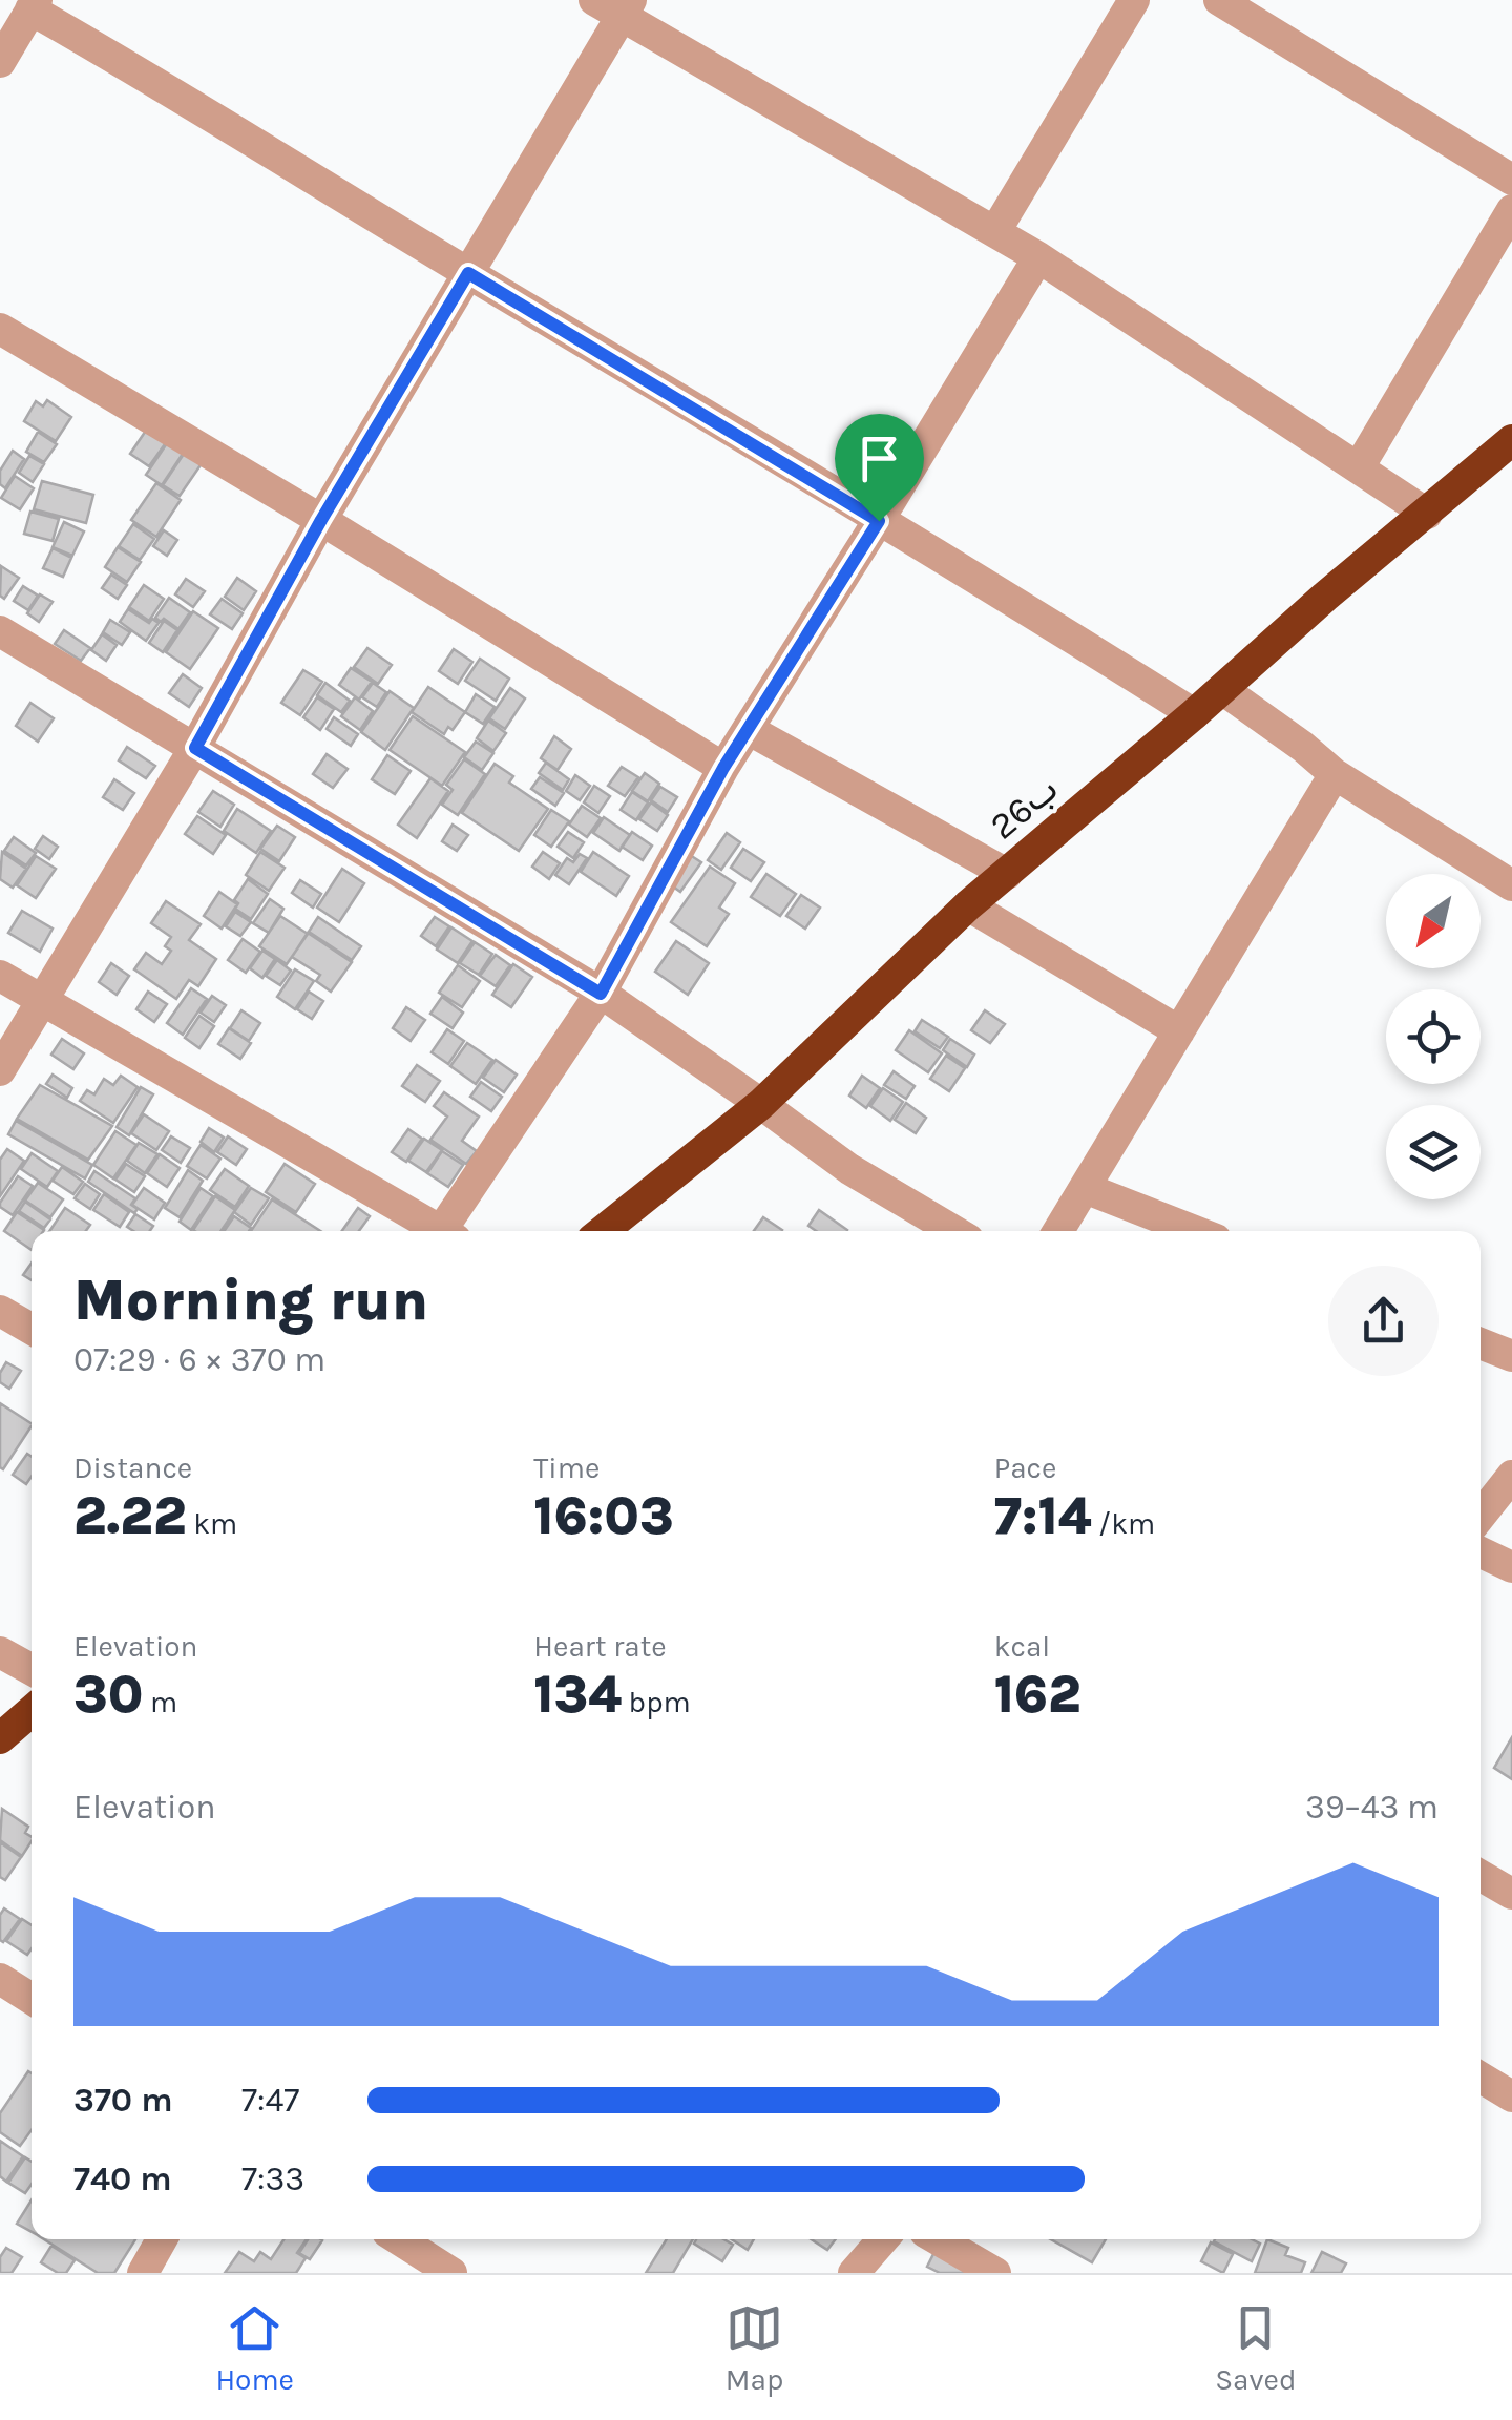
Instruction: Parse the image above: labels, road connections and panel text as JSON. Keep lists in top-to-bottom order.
{
  "streets": {
    "highway": ["26ب"]
  },
  "north": "bottom left",
  "page": {
    "heading": ["Morning run", "07:29 · 6 × 370 m"],
    "stats": [
      ["Distance", "2.22 km"],
      ["Time", "16:03"],
      ["Pace", "7:14 /km"],
      ["Elevation", "30 m"],
      ["Heart rate", "134 bpm"],
      ["kcal", "162"]
    ],
    "chart": ["Elevation", "39–43 m"],
    "list": [
      {
        "name": "370 m",
        "note": "7:47"
      },
      {
        "name": "740 m",
        "note": "7:33"
      }
    ],
    "tabs": ["Home", "Map", "Saved"]
  }
}
